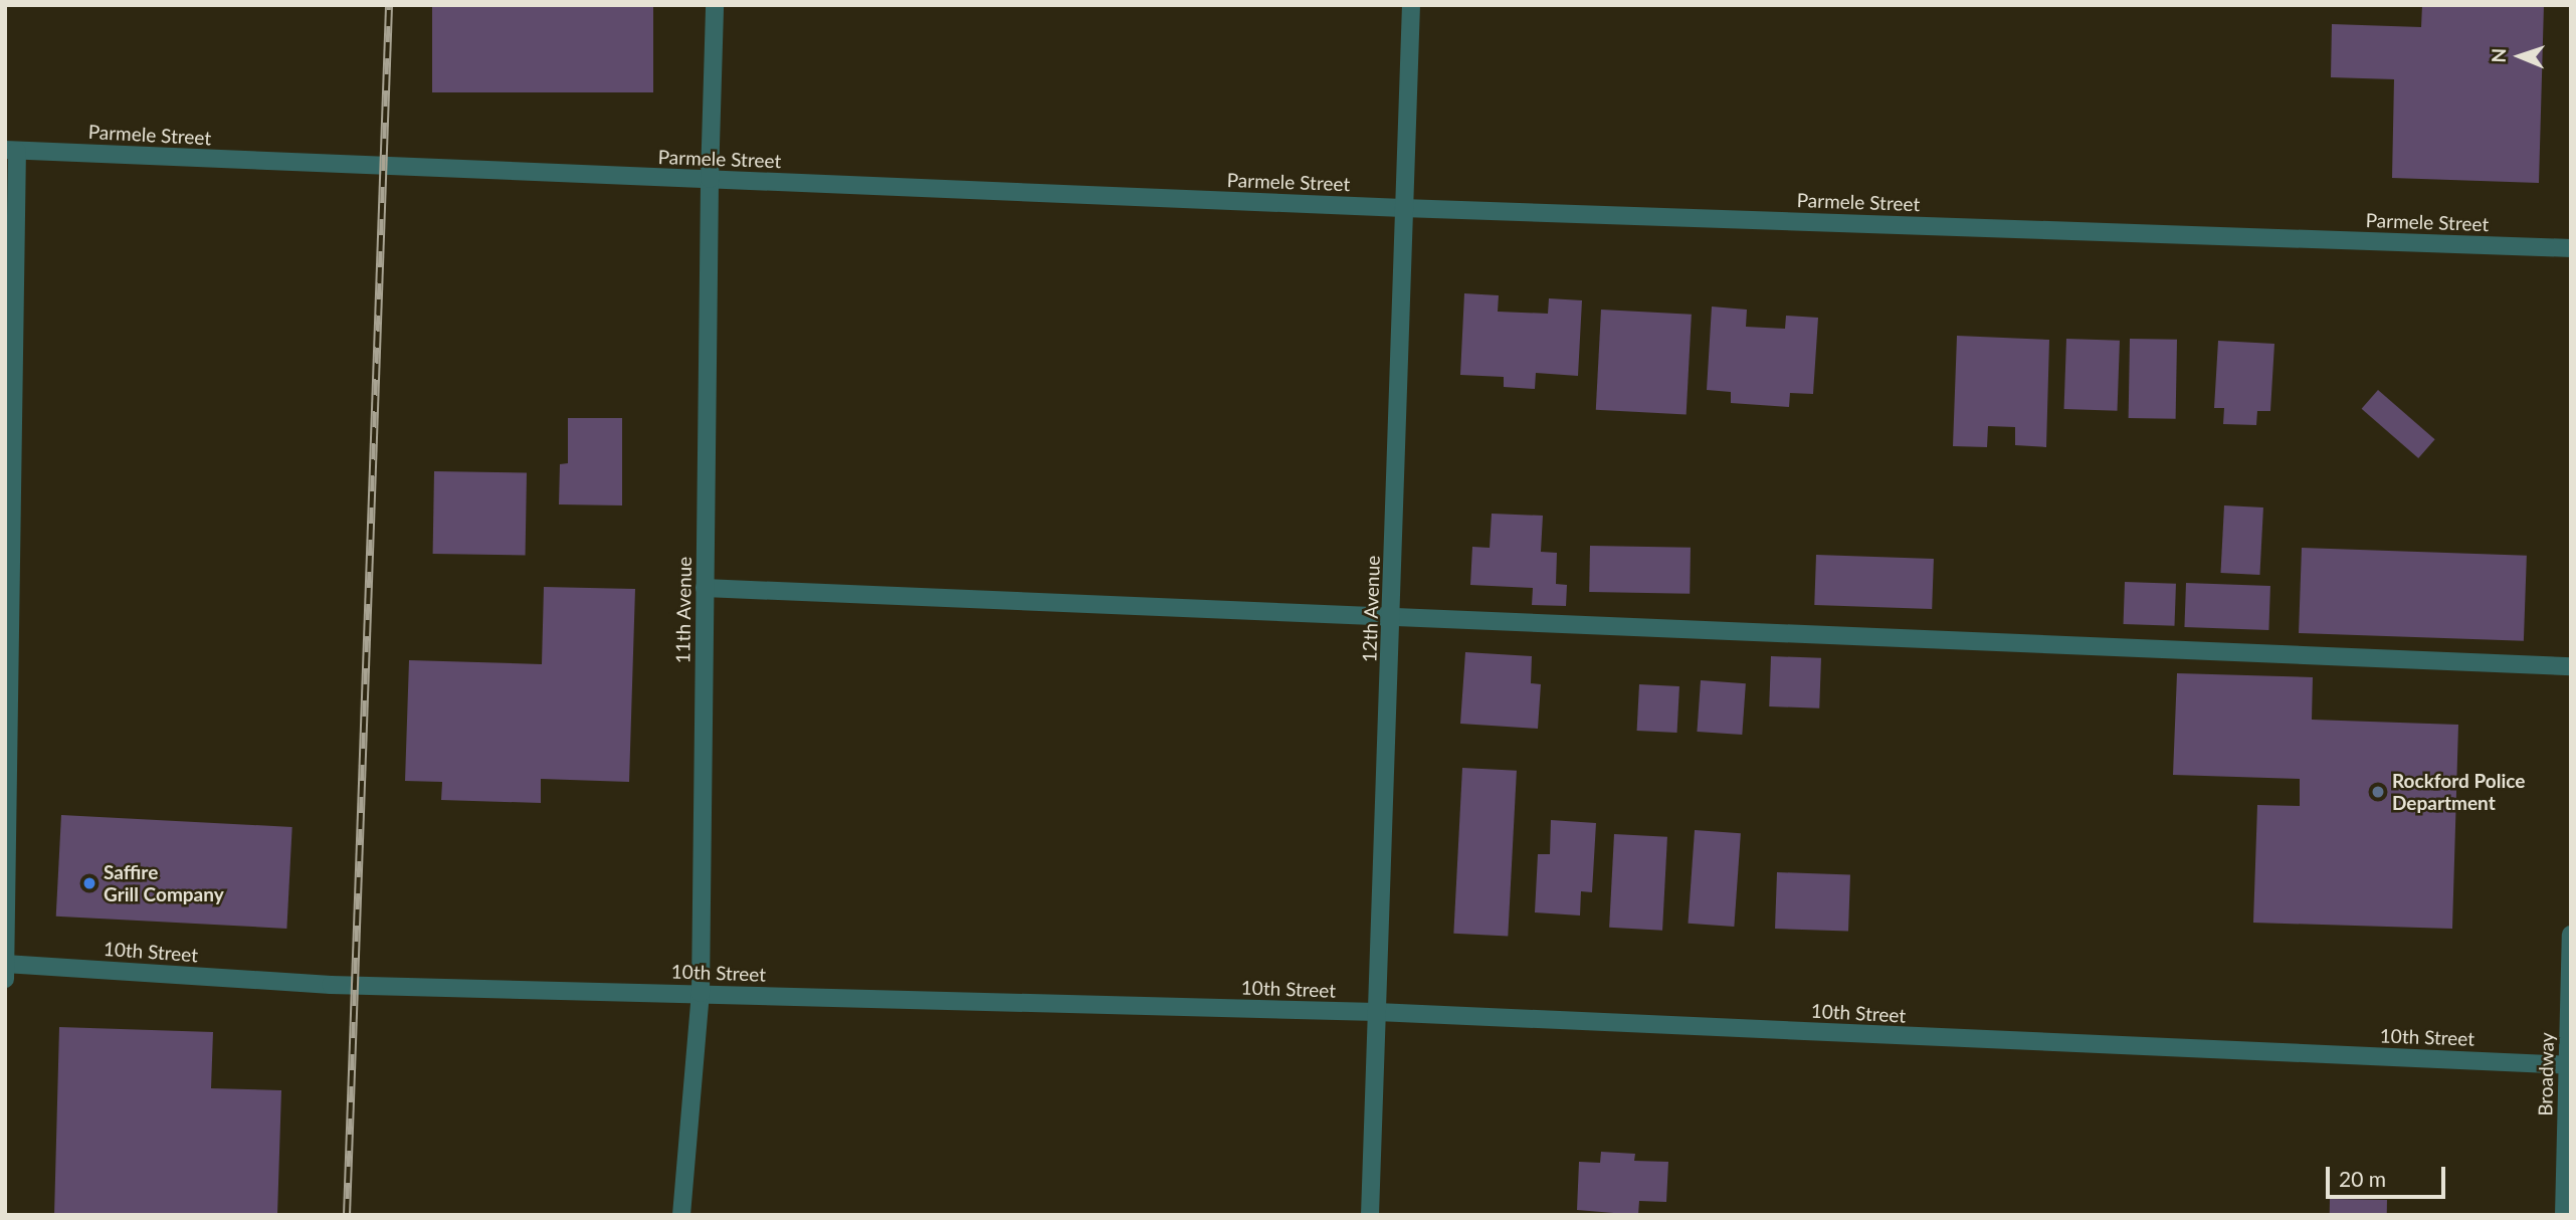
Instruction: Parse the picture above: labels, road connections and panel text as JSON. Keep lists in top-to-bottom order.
{
  "streets": {
    "street": [
      "Parmele Street",
      "12th Avenue",
      "11th Avenue",
      "10th Street",
      "Broadway"
    ]
  },
  "crossings": [
    ["Parmele Street", "12th Avenue"],
    ["Parmele Street", "11th Avenue"],
    ["12th Avenue", "10th Street"],
    ["11th Avenue", "10th Street"],
    ["10th Street", "Broadway"]
  ],
  "places": ["Rockford Police Department", "Saffire Grill Company"],
  "scale_bar": "20 m",
  "north": "left"
}
